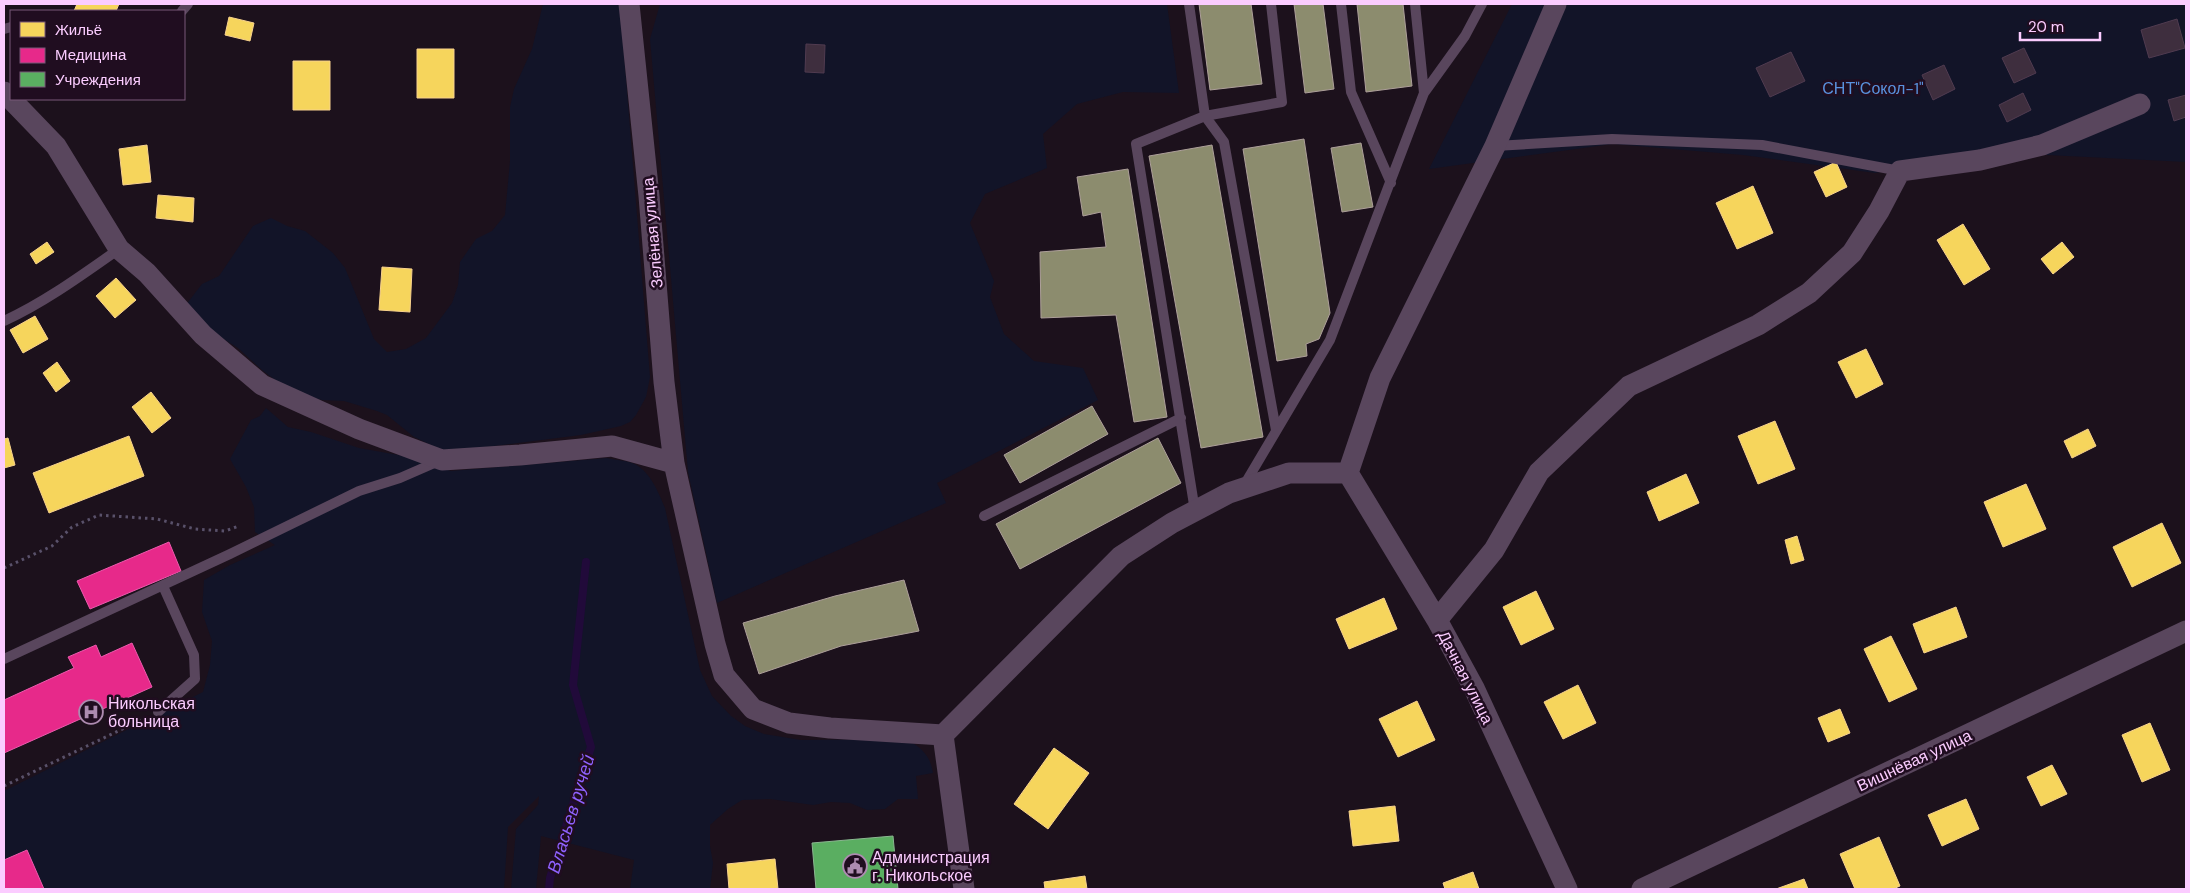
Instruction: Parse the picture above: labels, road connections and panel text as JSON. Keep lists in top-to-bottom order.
{
  "streets": {
    "street": ["Зелёная улица", "Дачная улица", "Вишнёвая улица"]
  },
  "water": ["Власьев ручей"],
  "parks": ["СНТ\"Сокол-1\""],
  "places": {
    "hospital": ["Никольская больница"],
    "public building": ["Администрация г. Никольское"]
  },
  "legend": ["Жильё", "Медицина", "Учреждения"],
  "scale_bar": "20 m"
}
